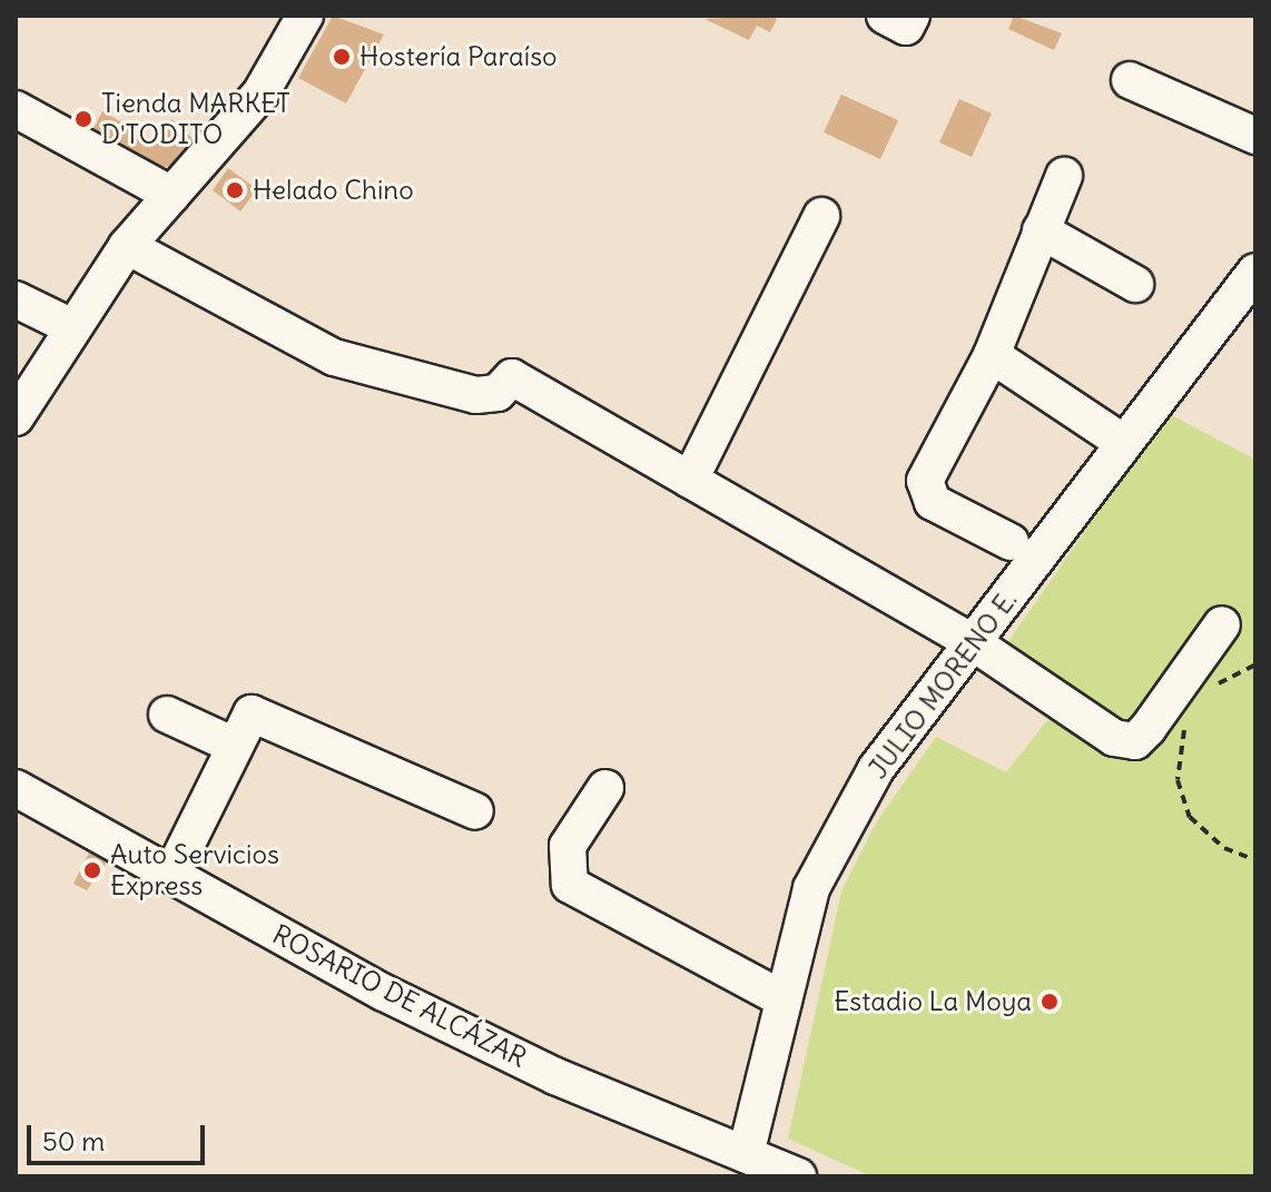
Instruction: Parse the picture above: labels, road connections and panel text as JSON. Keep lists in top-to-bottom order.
{
  "streets": {
    "street": ["JULIO MORENO E.", "ROSARIO DE ALCÁZAR"]
  },
  "crossings": [
    ["JULIO MORENO E.", "ROSARIO DE ALCÁZAR"]
  ],
  "places": [
    "Hostería Paraíso",
    "Tienda MARKET D'TODITO",
    "Helado Chino",
    "Auto Servicios Express",
    "Estadio La Moya"
  ],
  "scale_bar": "50 m"
}
